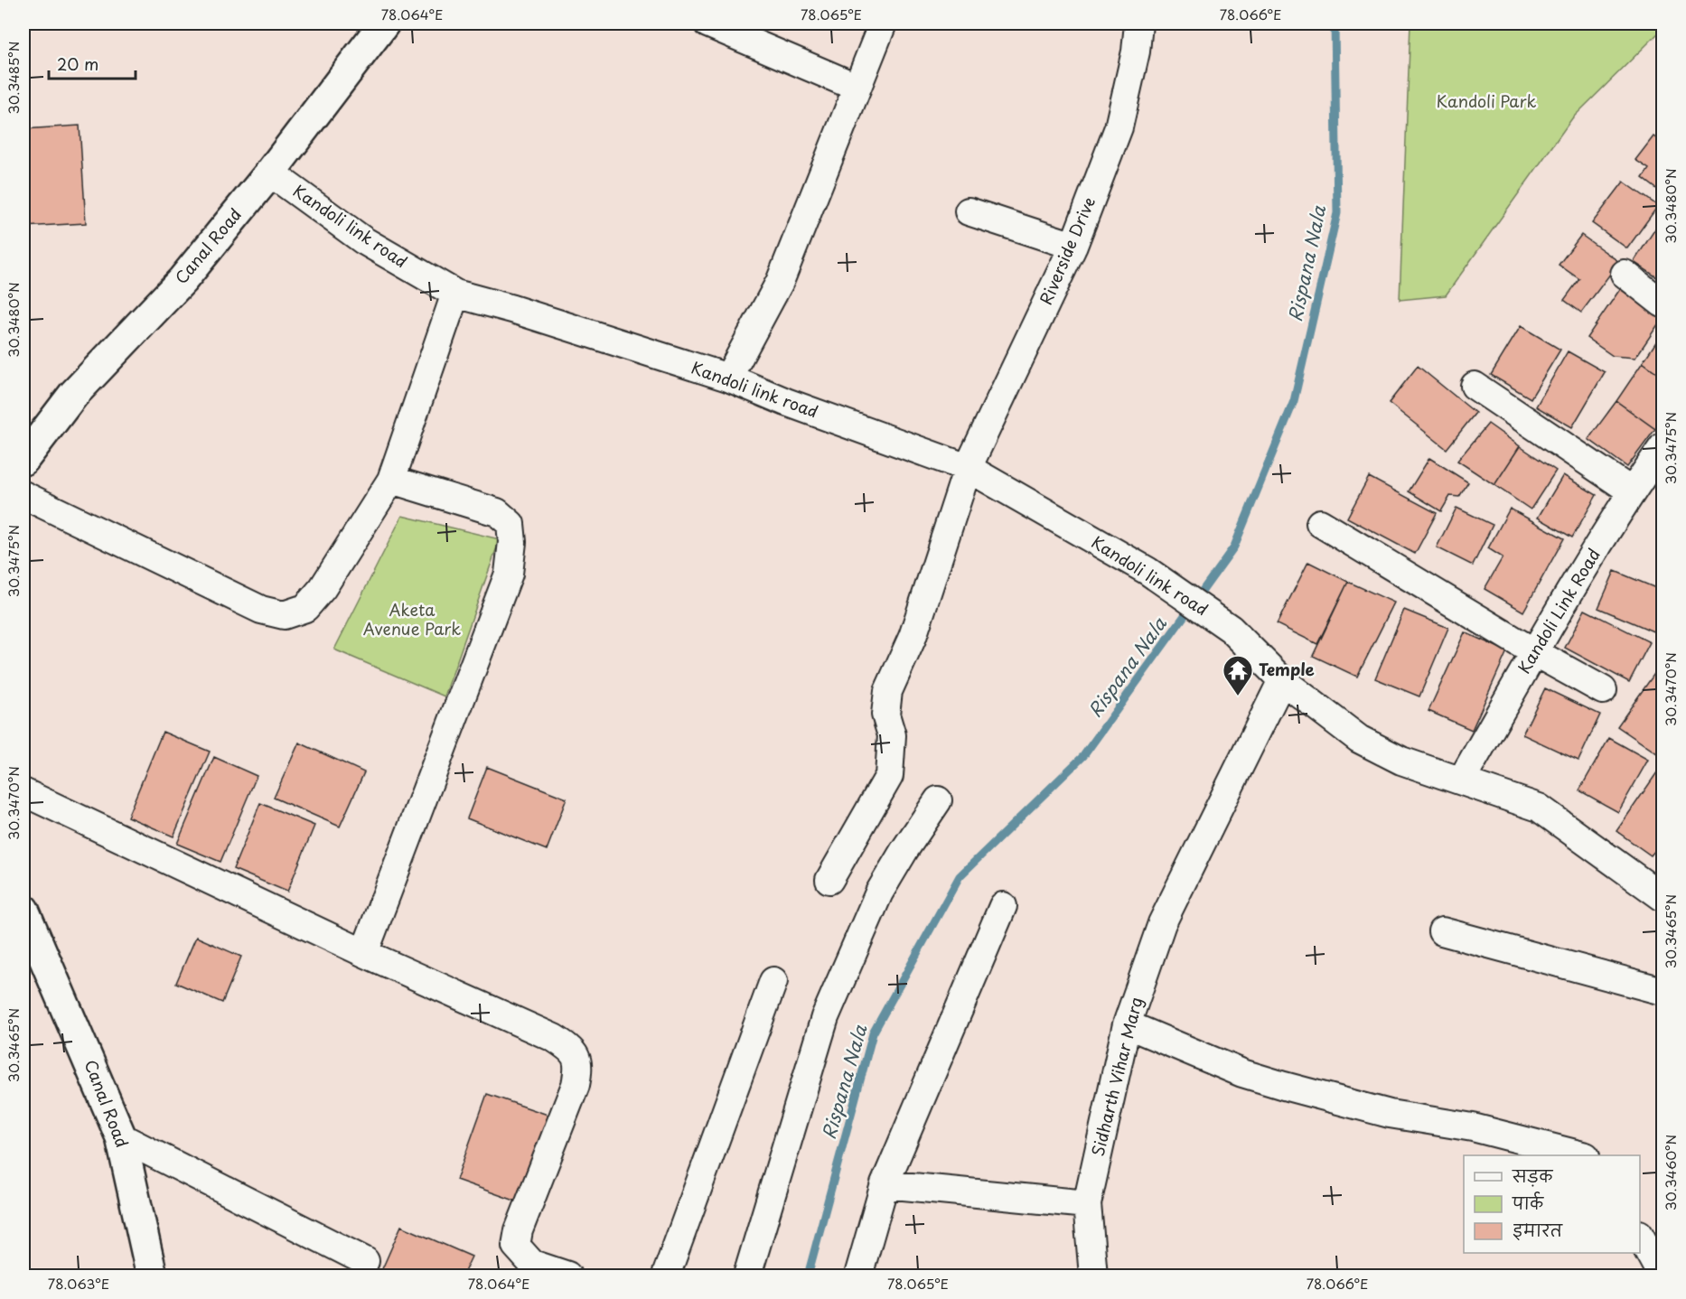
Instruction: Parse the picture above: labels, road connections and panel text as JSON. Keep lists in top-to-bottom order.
{
  "streets": {
    "street": [
      "Kandoli link road",
      "Canal Road",
      "Riverside Drive",
      "Kandoli Link Road",
      "Sidharth Vihar Marg"
    ]
  },
  "crossings": [
    ["Kandoli link road", "Canal Road"],
    ["Kandoli link road", "Riverside Drive"],
    ["Kandoli link road", "Sidharth Vihar Marg"]
  ],
  "water": ["Rispana Nala"],
  "parks": ["Kandoli Park", "Aketa Avenue Park"],
  "places": {
    "temple": ["Temple"]
  },
  "legend": ["सड़क", "पार्क", "इमारत"],
  "scale_bar": "20 m",
  "coordinates": [
    "78.064°E",
    "78.065°E",
    "78.066°E",
    "30.3485°N",
    "30.3480°N",
    "30.3475°N",
    "30.3470°N",
    "30.3465°N",
    "30.3460°N",
    "78.063°E"
  ]
}
